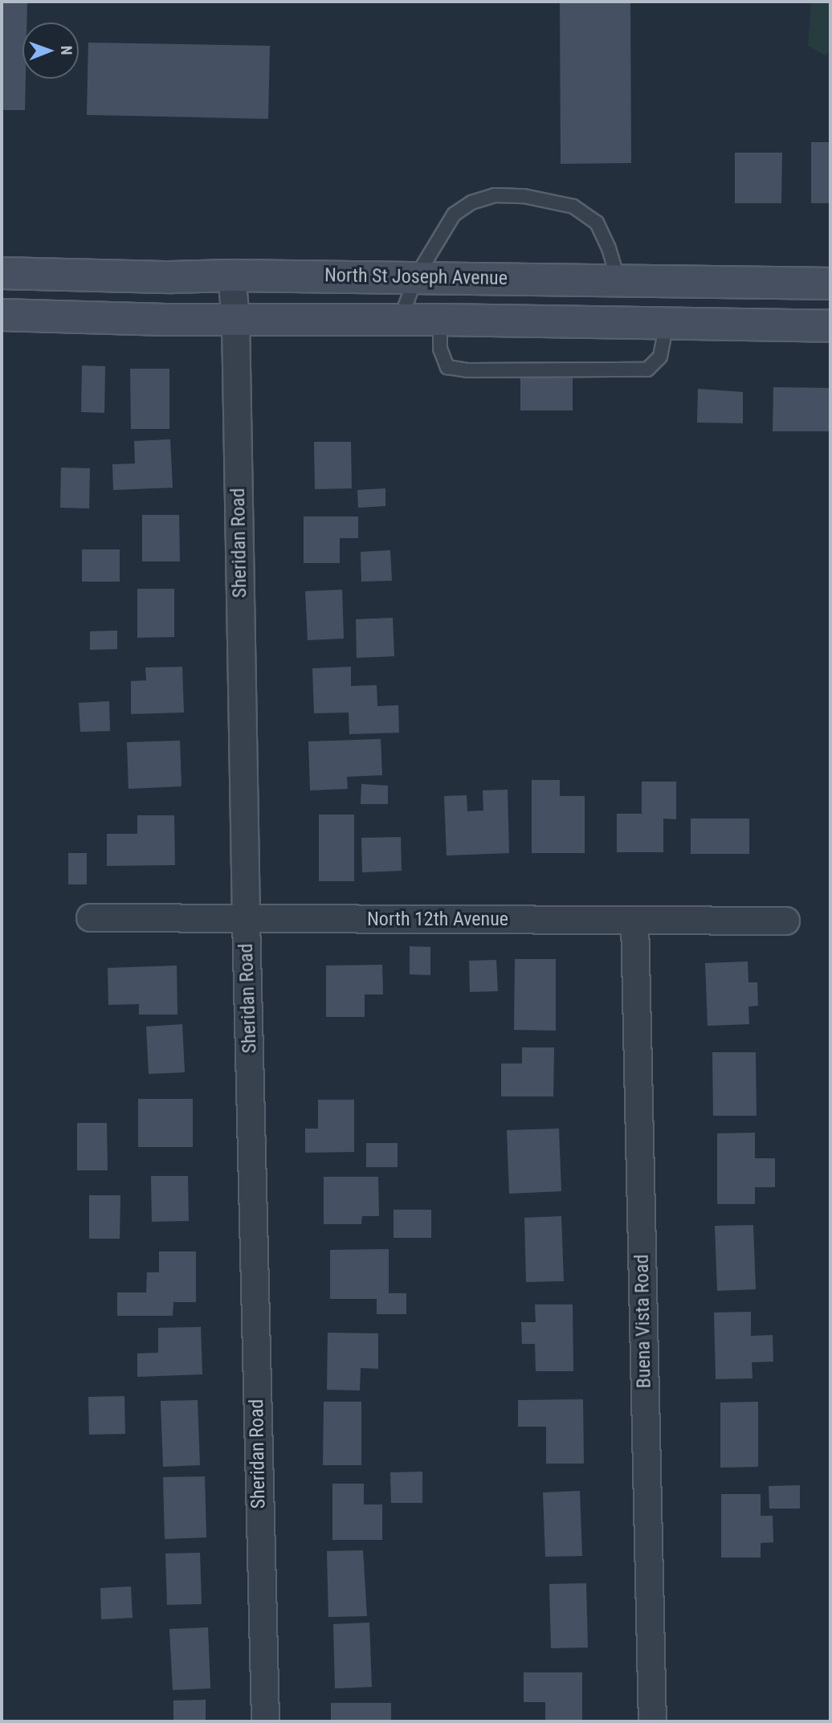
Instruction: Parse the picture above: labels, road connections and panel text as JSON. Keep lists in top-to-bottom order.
{
  "streets": {
    "main road": ["North St Joseph Avenue"],
    "street": ["Sheridan Road", "North 12th Avenue", "Buena Vista Road"]
  },
  "crossings": [
    ["North St Joseph Avenue", "Sheridan Road"],
    ["Sheridan Road", "North 12th Avenue"],
    ["North 12th Avenue", "Buena Vista Road"]
  ],
  "north": "right"
}
